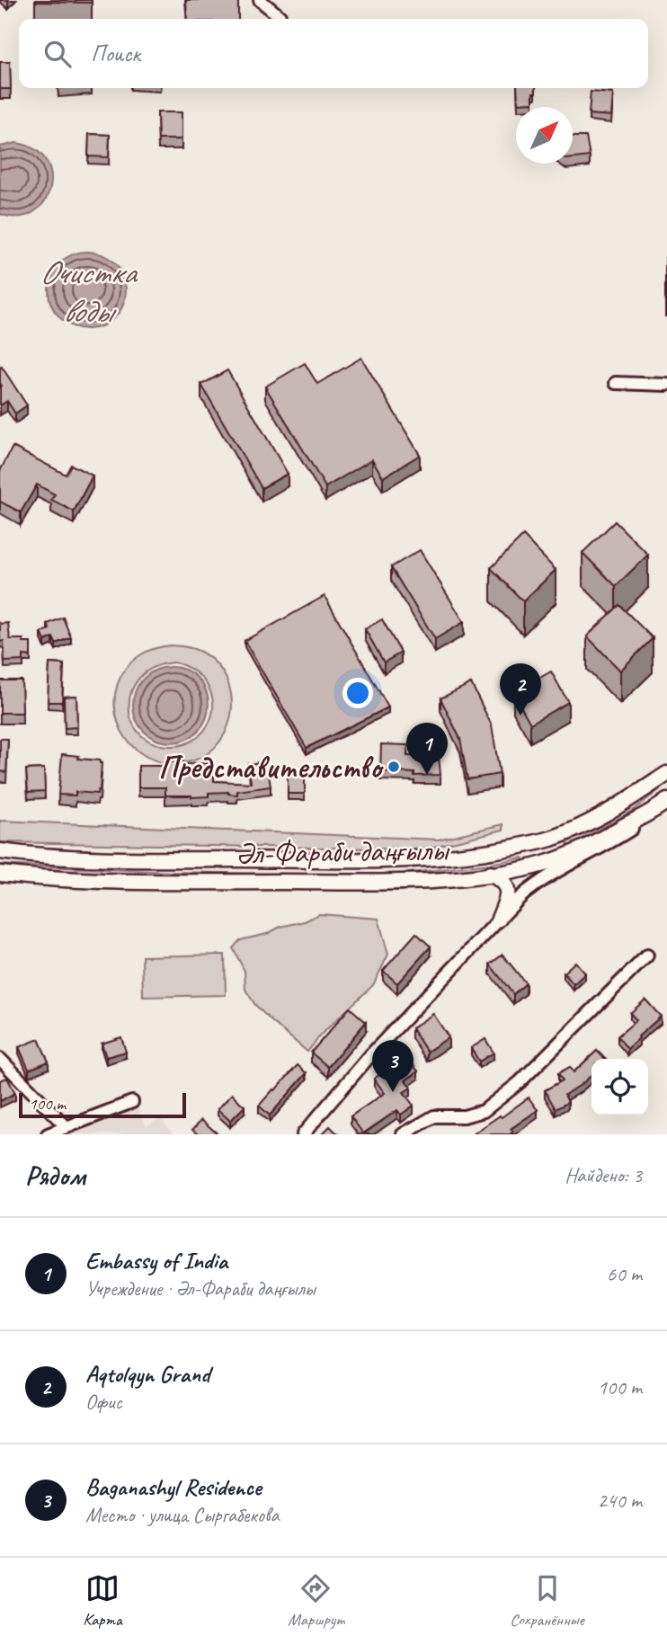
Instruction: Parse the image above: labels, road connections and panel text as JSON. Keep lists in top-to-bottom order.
{
  "streets": {
    "main road": ["Әл-Фараби даңғылы"]
  },
  "water": ["Очистка воды"],
  "places": ["Представительство"],
  "scale_bar": "100 m",
  "north": "top right",
  "page": {
    "search": "Поиск",
    "pins": ["2", "1", "3"],
    "scale": "100 m",
    "heading": ["Рядом", "Найдено: 3"],
    "list": [
      {
        "mark": "1",
        "name": "Embassy of India",
        "note": "Учреждение · Әл-Фараби даңғылы",
        "value": "60 m"
      },
      {
        "mark": "2",
        "name": "Aqtolqyn Grand",
        "note": "Офис",
        "value": "100 m"
      },
      {
        "mark": "3",
        "name": "Baganashyl Residence",
        "note": "Место · улица Сыргабекова",
        "value": "240 m"
      }
    ],
    "nav": ["Карта", "Маршрут", "Сохранённые"]
  }
}
